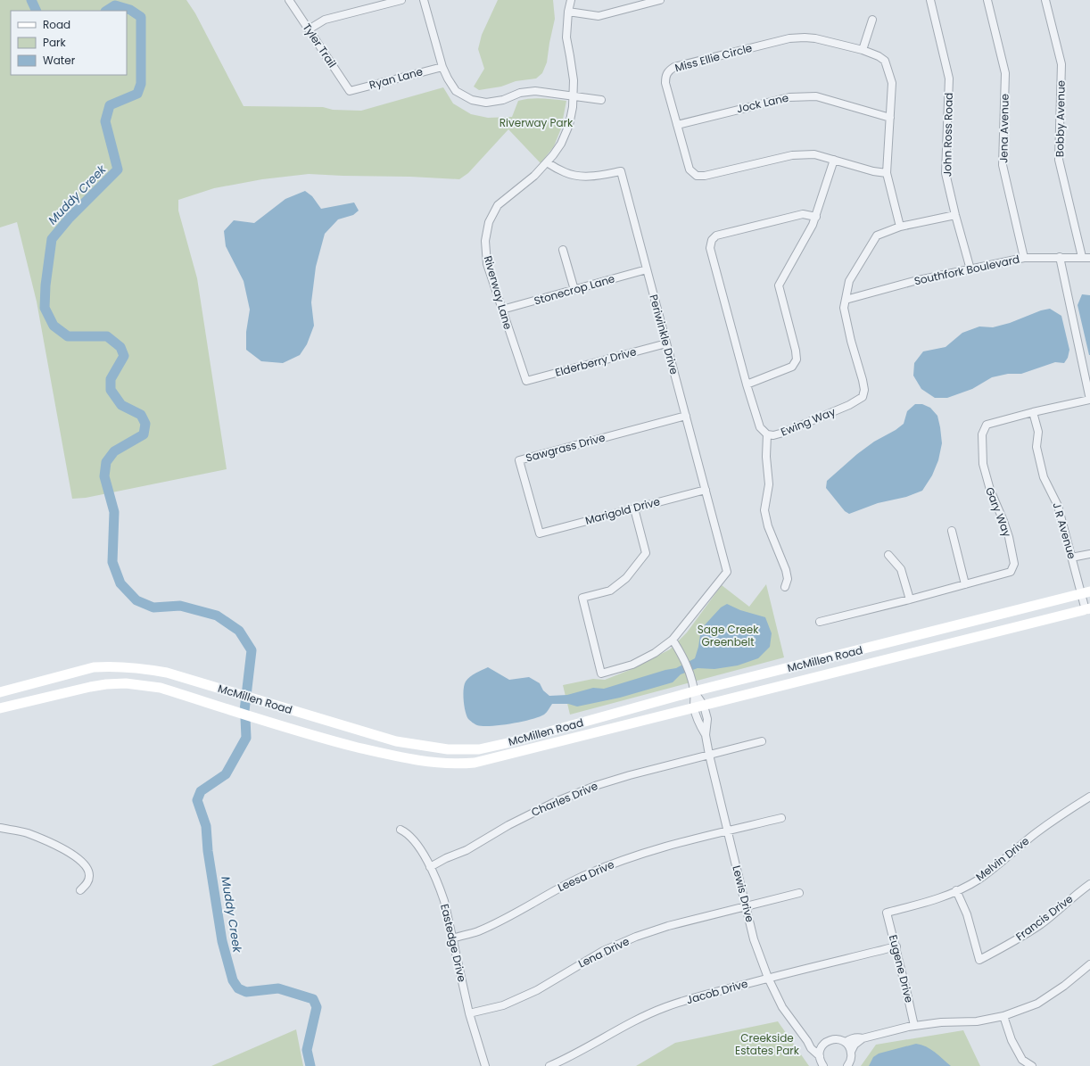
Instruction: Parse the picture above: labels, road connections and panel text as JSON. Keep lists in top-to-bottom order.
{
  "streets": {
    "main road": ["McMillen Road"],
    "street": [
      "Tyler Trail",
      "Miss Ellie Circle",
      "Ryan Lane",
      "Jock Lane",
      "Bobby Avenue",
      "Jena Avenue",
      "John Ross Road",
      "Southfork Boulevard",
      "Stonecrop Lane",
      "Riverway Lane",
      "Periwinkle Drive",
      "Elderberry Drive",
      "Ewing Way",
      "Sawgrass Drive",
      "Marigold Drive",
      "Gary Way",
      "J R Avenue",
      "Charles Drive",
      "Melvin Drive",
      "Leesa Drive",
      "Lewis Drive",
      "Francis Drive",
      "Eastedge Drive",
      "Lena Drive",
      "Eugene Drive",
      "Jacob Drive"
    ]
  },
  "crossings": [
    ["Tyler Trail", "Ryan Lane"],
    ["Miss Ellie Circle", "Jock Lane"],
    ["Miss Ellie Circle", "Ewing Way"],
    ["Bobby Avenue", "Southfork Boulevard"],
    ["Jena Avenue", "Southfork Boulevard"],
    ["John Ross Road", "Southfork Boulevard"],
    ["John Ross Road", "Ewing Way"],
    ["Southfork Boulevard", "Ewing Way"],
    ["Stonecrop Lane", "Riverway Lane"],
    ["Stonecrop Lane", "Periwinkle Drive"],
    ["Riverway Lane", "Periwinkle Drive"],
    ["Riverway Lane", "Elderberry Drive"],
    ["Periwinkle Drive", "Elderberry Drive"],
    ["Periwinkle Drive", "Sawgrass Drive"],
    ["Periwinkle Drive", "Marigold Drive"],
    ["Periwinkle Drive", "Lewis Drive"],
    ["Sawgrass Drive", "Marigold Drive"],
    ["Gary Way", "J R Avenue"],
    ["J R Avenue", "McMillen Road"],
    ["McMillen Road", "Lewis Drive"],
    ["Charles Drive", "Lewis Drive"],
    ["Charles Drive", "Eastedge Drive"],
    ["Melvin Drive", "Francis Drive"],
    ["Melvin Drive", "Eugene Drive"],
    ["Leesa Drive", "Lewis Drive"],
    ["Leesa Drive", "Eastedge Drive"],
    ["Lewis Drive", "Lena Drive"],
    ["Lewis Drive", "Jacob Drive"],
    ["Eastedge Drive", "Lena Drive"],
    ["Eugene Drive", "Jacob Drive"]
  ],
  "water": ["Muddy Creek"],
  "parks": ["Riverway Park", "Sage Creek Greenbelt", "Creekside Estates Park"],
  "legend": ["Road", "Park", "Water"]
}
